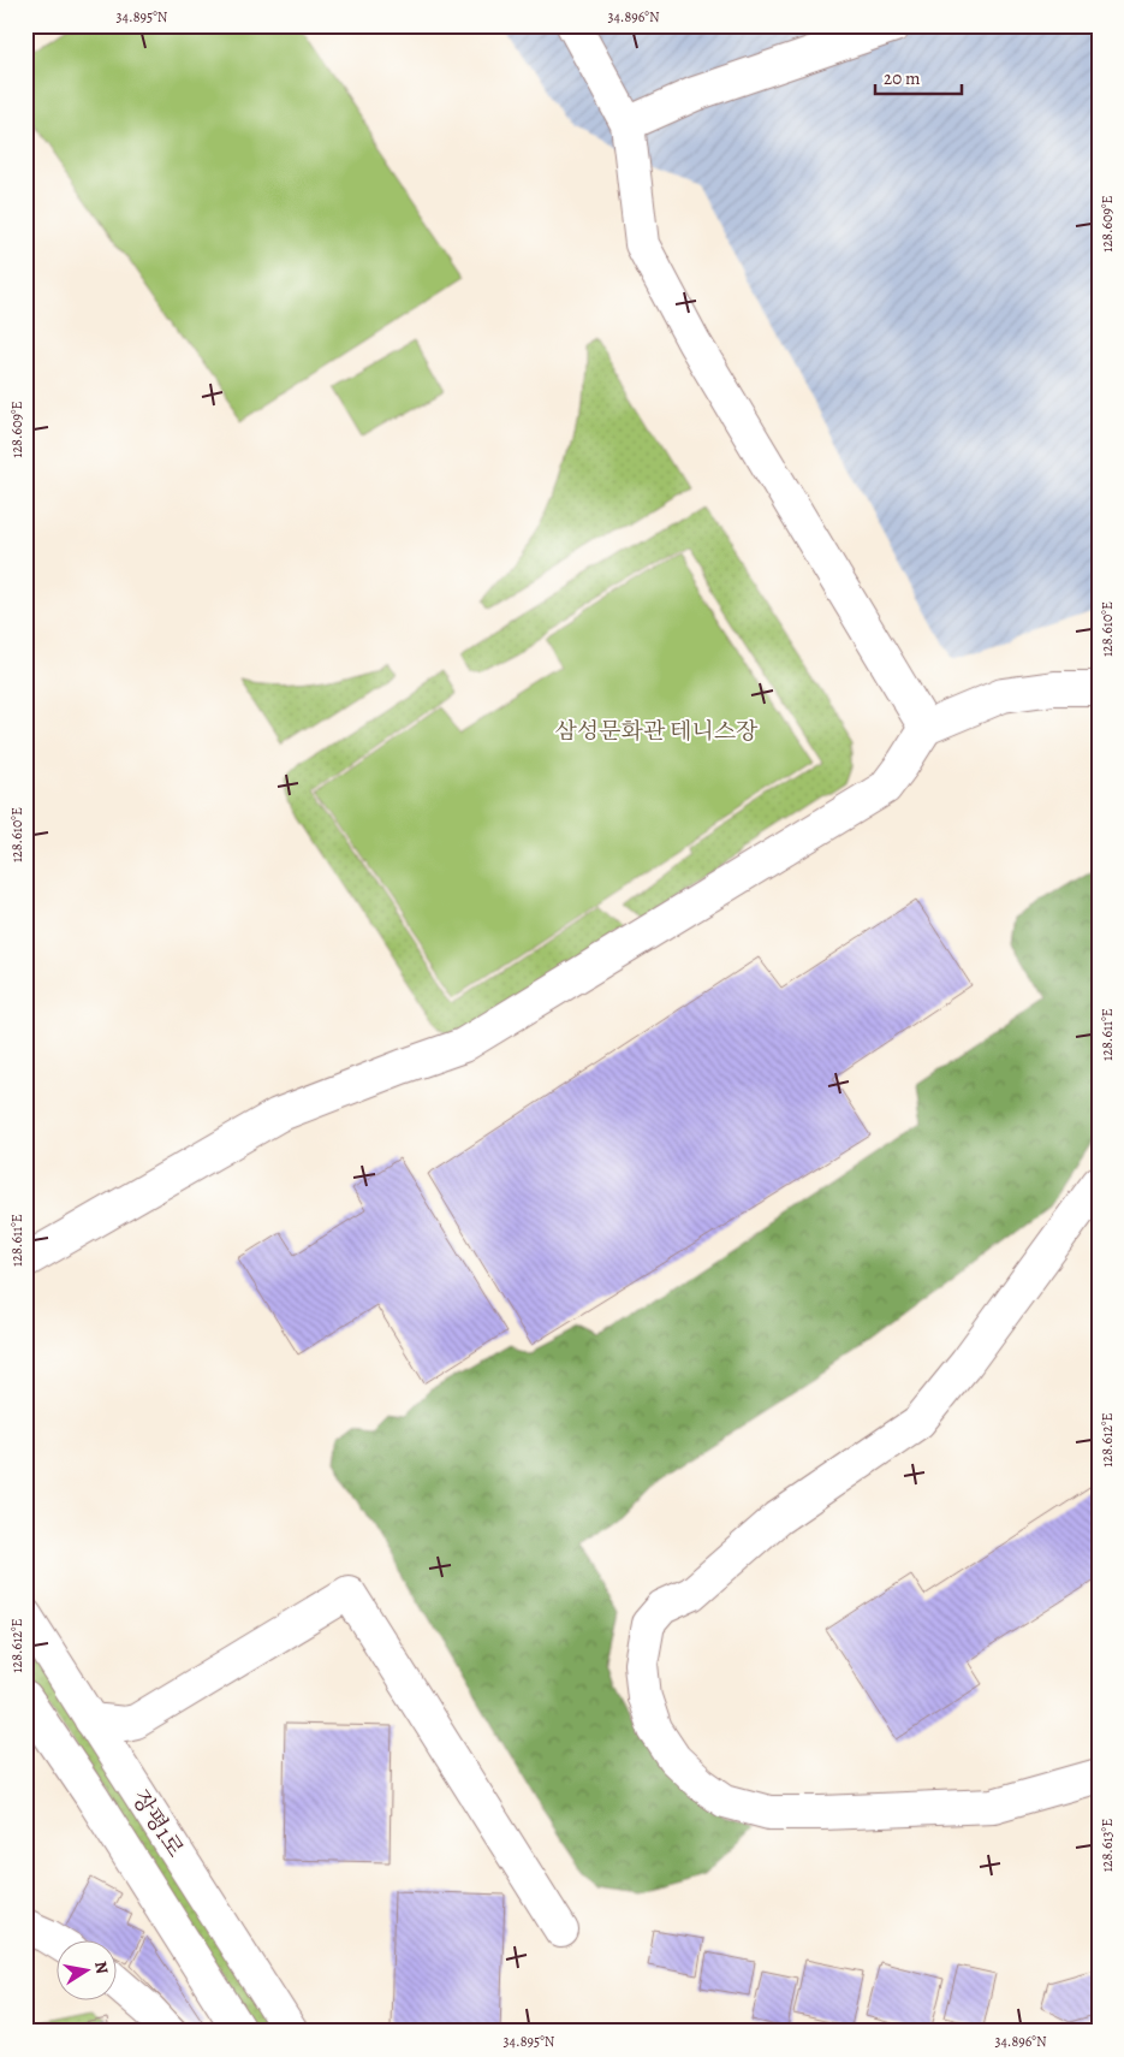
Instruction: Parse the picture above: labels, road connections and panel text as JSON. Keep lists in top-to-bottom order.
{
  "streets": {
    "street": ["장평1로"]
  },
  "parks": ["삼성문화관 테니스장"],
  "scale_bar": "20 m",
  "north": "right",
  "coordinates": [
    "34.895°N",
    "34.896°N",
    "128.609°E",
    "128.610°E",
    "128.611°E",
    "128.612°E",
    "128.613°E"
  ]
}
